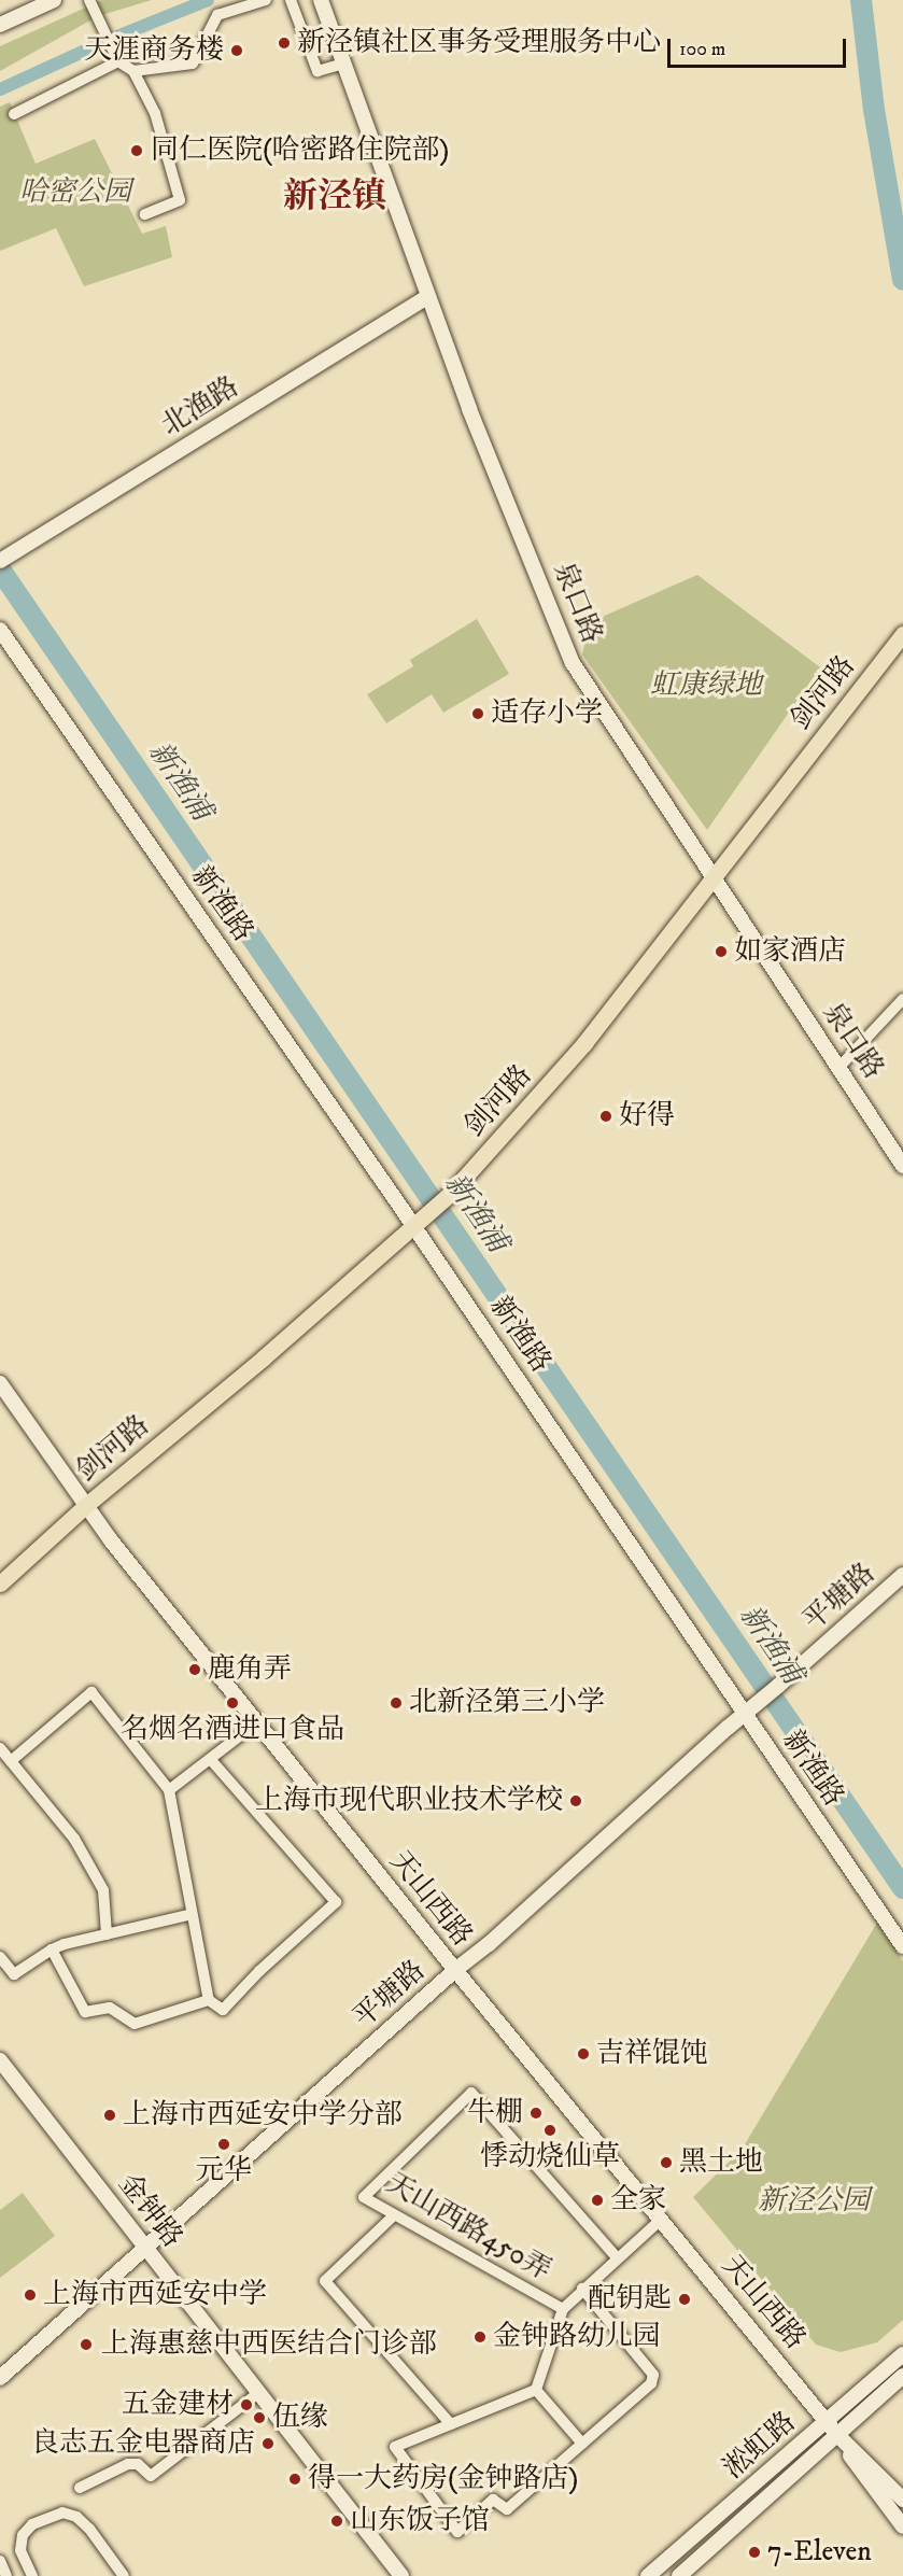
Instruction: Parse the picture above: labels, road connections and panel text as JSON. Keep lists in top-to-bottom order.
{
  "streets": {
    "main road": ["剑河路"],
    "street": [
      "北渔路",
      "泉口路",
      "新渔路",
      "平塘路",
      "天山西路",
      "金钟路",
      "天山西路450弄",
      "淞虹路"
    ]
  },
  "crossings": [
    ["北渔路", "泉口路"],
    ["泉口路", "剑河路"],
    ["剑河路", "新渔路"],
    ["剑河路", "天山西路"],
    ["新渔路", "平塘路"],
    ["平塘路", "天山西路"],
    ["平塘路", "金钟路"],
    ["天山西路", "天山西路450弄"],
    ["天山西路", "淞虹路"]
  ],
  "districts": ["新泾镇"],
  "water": ["新渔浦"],
  "parks": ["哈密公园", "虹康绿地", "新泾公园"],
  "places": [
    "新泾镇社区事务受理服务中心",
    "天涯商务楼",
    "同仁医院(哈密路住院部)",
    "适存小学",
    "如家酒店",
    "好得",
    "鹿角弄",
    "名烟名酒进口食品",
    "北新泾第三小学",
    "上海市现代职业技术学校",
    "吉祥馄饨",
    "牛棚",
    "上海市西延安中学分部",
    "悸动烧仙草",
    "元华",
    "黑土地",
    "全家",
    "上海市西延安中学",
    "配钥匙",
    "金钟路幼儿园",
    "上海惠慈中西医结合门诊部",
    "五金建材",
    "伍缘",
    "良志五金电器商店",
    "得一大药房(金钟路店)",
    "山东饭子馆",
    "7-Eleven"
  ],
  "scale_bar": "100 m"
}
